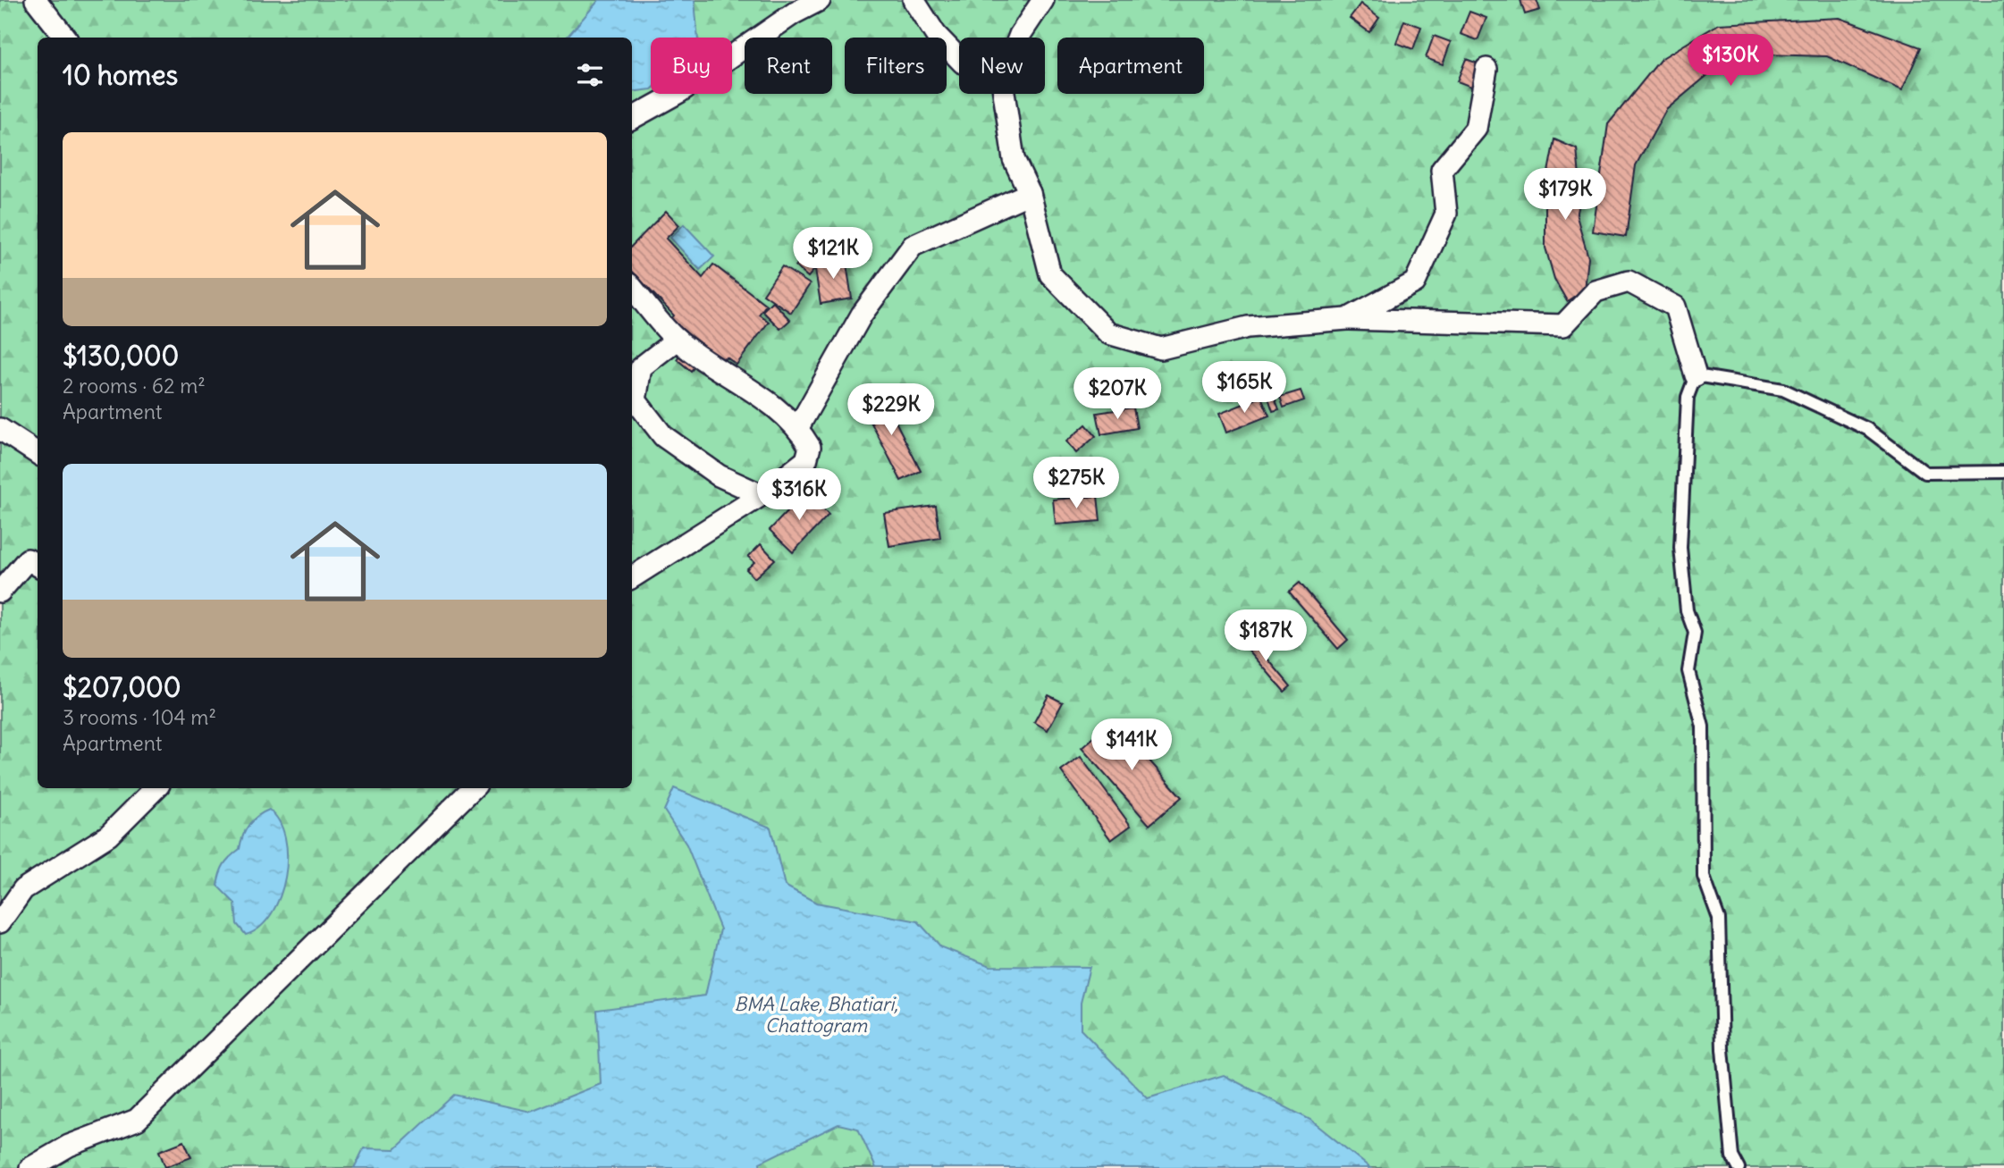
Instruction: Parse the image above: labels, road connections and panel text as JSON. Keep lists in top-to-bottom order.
{
  "water": ["BMA Lake, Bhatiari, Chattogram"],
  "page": {
    "price": [
      "$130K",
      "$179K",
      "$121K",
      "$165K",
      "$207K",
      "$229K",
      "$275K",
      "$316K",
      "$187K",
      "$141K"
    ],
    "chip": [
      "Buy",
      "Rent",
      "Filters",
      "New",
      "Apartment"
    ],
    "heading": "10 homes",
    "list": [
      {
        "name": "$130,000",
        "note": "2 rooms · 62 m² · Apartment"
      },
      {
        "name": "$207,000",
        "note": "3 rooms · 104 m² · Apartment"
      }
    ]
  }
}
